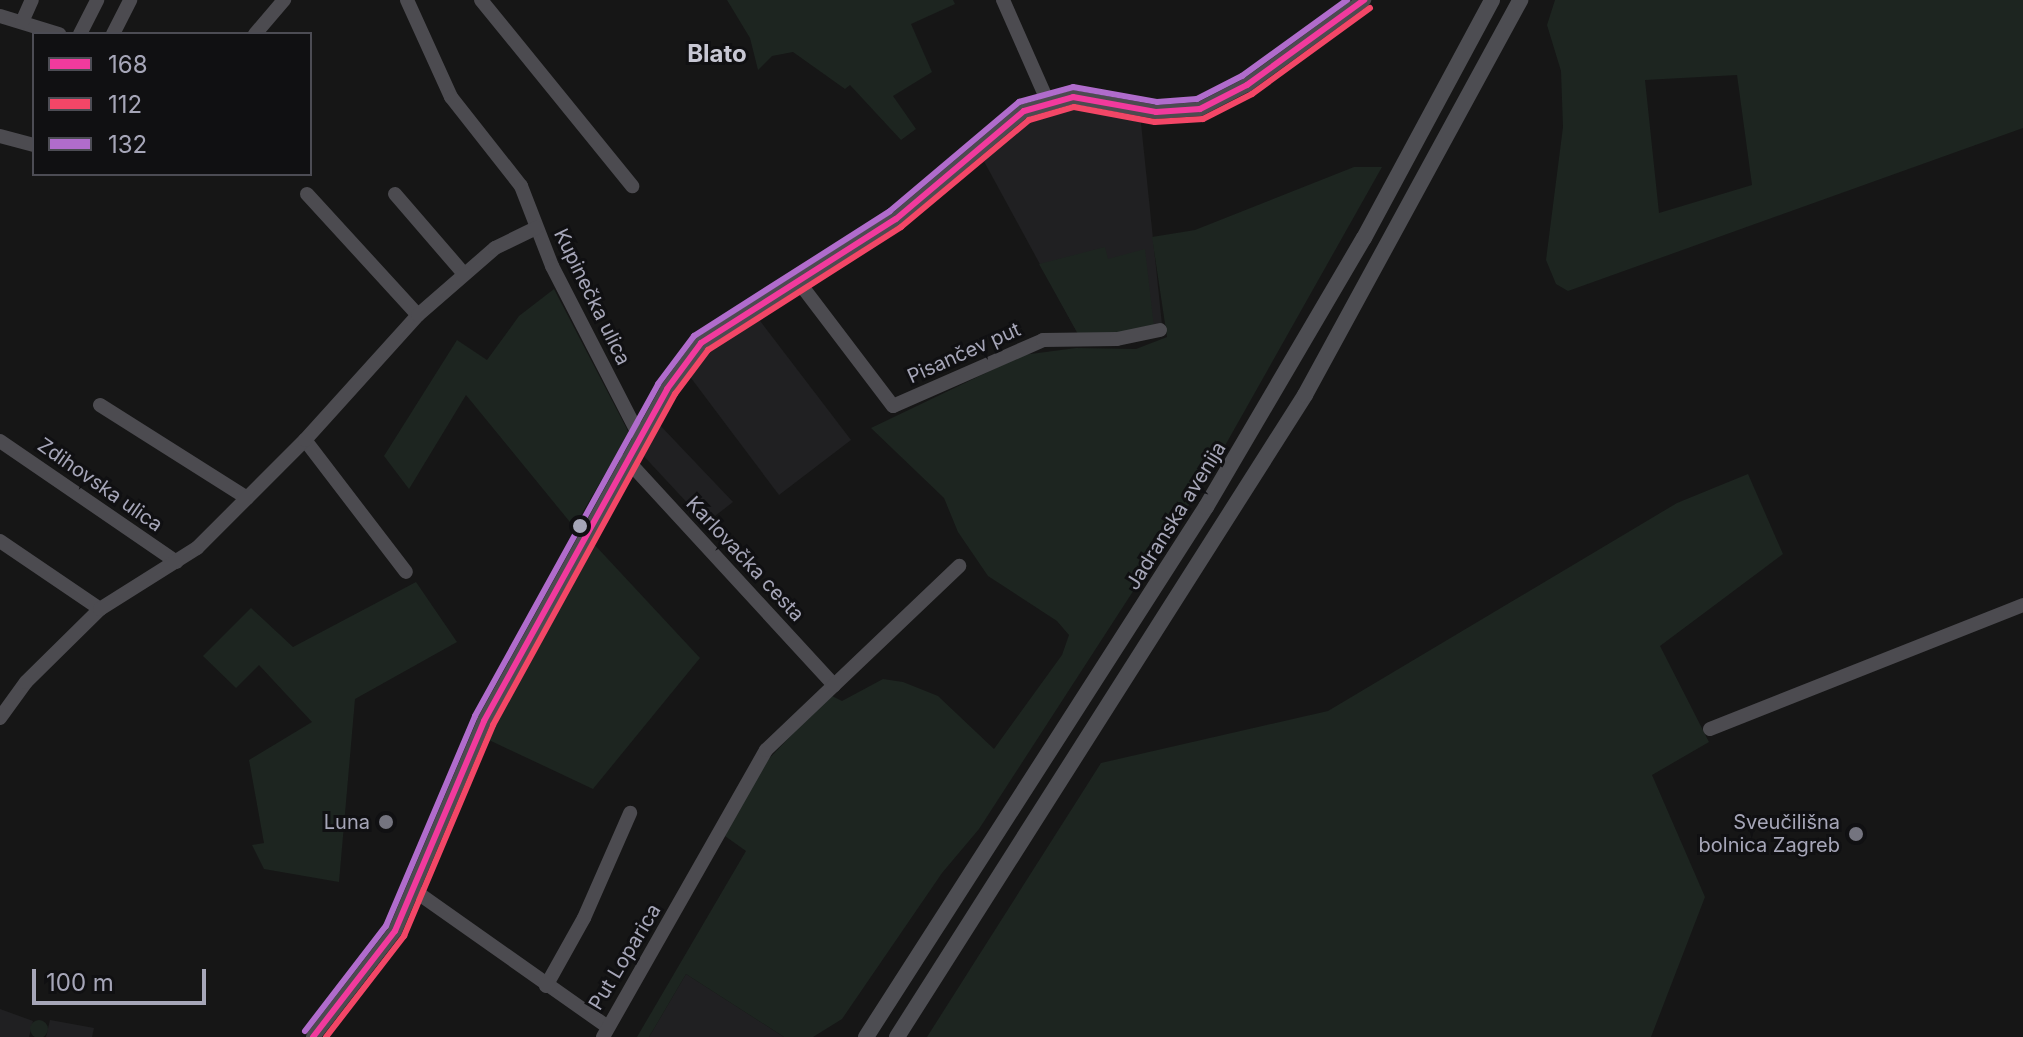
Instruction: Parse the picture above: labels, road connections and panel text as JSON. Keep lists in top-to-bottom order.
{
  "streets": {
    "main road": ["Jadranska avenija"],
    "street": [
      "Kupinečka ulica",
      "Pisančev put",
      "Zdihovska ulica",
      "Karlovačka cesta",
      "Put Loparica"
    ]
  },
  "crossings": [
    ["Karlovačka cesta", "Put Loparica"]
  ],
  "districts": ["Blato"],
  "places": ["Luna", "Sveučilišna bolnica Zagreb"],
  "lines": ["transit line 168", "transit line 132", "transit line 112"],
  "legend": ["168", "112", "132"],
  "scale_bar": "100 m"
}
